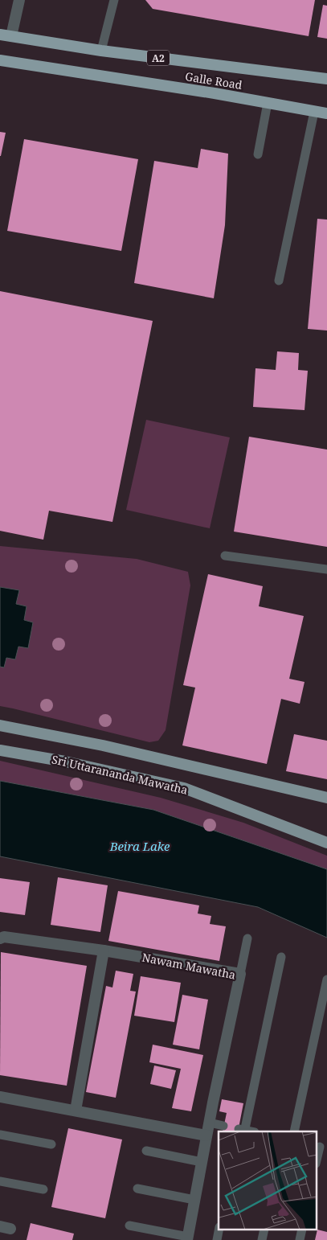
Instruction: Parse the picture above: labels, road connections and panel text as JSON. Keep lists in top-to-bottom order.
{
  "streets": {
    "highway": ["A2", "Galle Road"],
    "main road": ["Sri Uttarananda Mawatha"],
    "street": ["Nawam Mawatha"]
  },
  "water": ["Beira Lake"]
}
